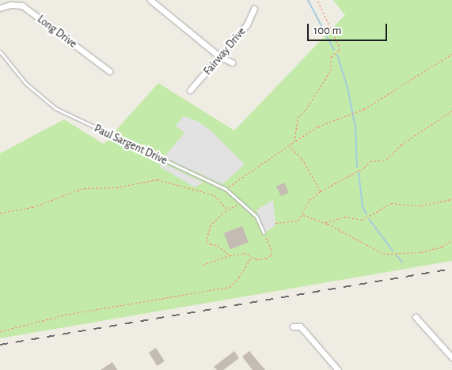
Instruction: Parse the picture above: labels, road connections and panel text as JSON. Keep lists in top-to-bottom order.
{
  "streets": {
    "street": ["Long Drive", "Fairway Drive"],
    "lane": ["Paul Sargent Drive"]
  },
  "scale_bar": "100 m"
}
